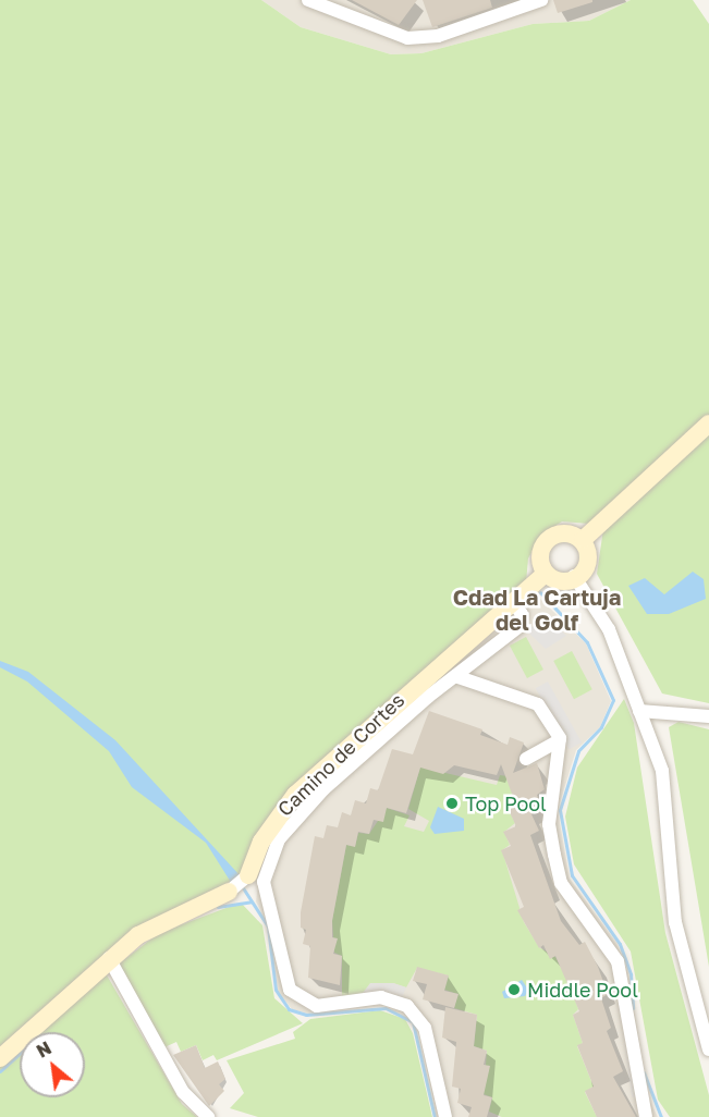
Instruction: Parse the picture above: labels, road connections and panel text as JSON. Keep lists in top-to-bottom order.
{
  "streets": {
    "street": ["Camino de Cortes"]
  },
  "districts": ["Cdad La Cartuja del Golf"],
  "places": ["Top Pool", "Middle Pool"],
  "north": "top left"
}
